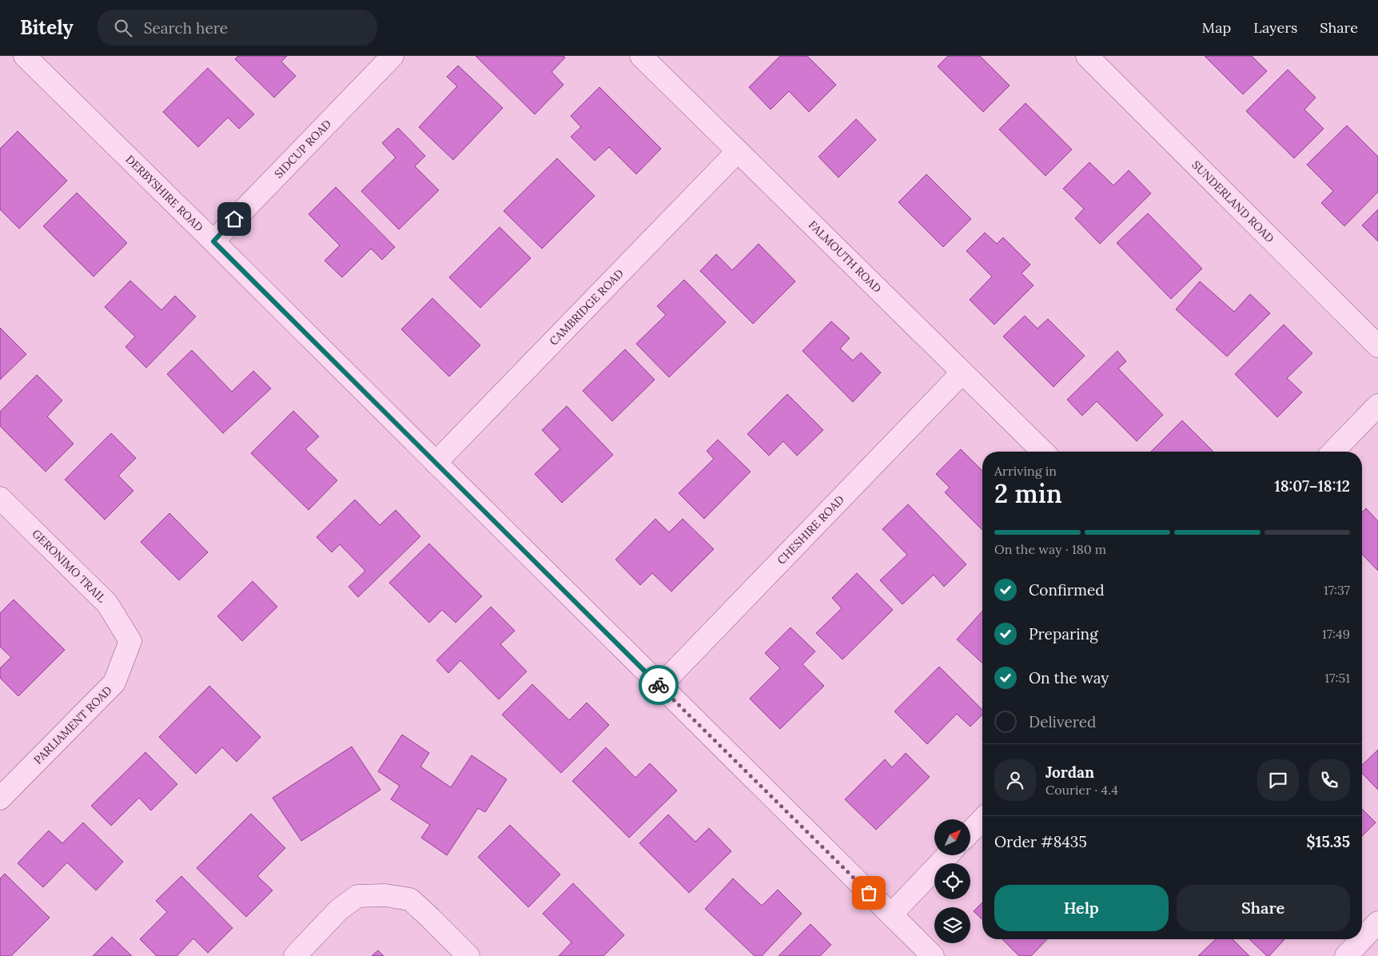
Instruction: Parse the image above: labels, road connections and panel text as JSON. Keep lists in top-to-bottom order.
{
  "streets": {
    "street": [
      "SIDCUP ROAD",
      "DERBYSHIRE ROAD",
      "SUNDERLAND ROAD",
      "FALMOUTH ROAD",
      "CAMBRIDGE ROAD",
      "CHESHIRE ROAD",
      "GERONIMO TRAIL",
      "PARLIAMENT ROAD"
    ]
  },
  "crossings": [
    ["SIDCUP ROAD", "DERBYSHIRE ROAD"],
    ["DERBYSHIRE ROAD", "CAMBRIDGE ROAD"],
    ["DERBYSHIRE ROAD", "CHESHIRE ROAD"],
    ["FALMOUTH ROAD", "CAMBRIDGE ROAD"],
    ["FALMOUTH ROAD", "CHESHIRE ROAD"],
    ["GERONIMO TRAIL", "PARLIAMENT ROAD"]
  ],
  "north": "top right",
  "page": {
    "header": "Bitely",
    "search": "Search here",
    "nav": ["Map", "Layers", "Share"],
    "heading": ["2 min", "Arriving in", "18:07–18:12"],
    "panel": [
      "Jordan",
      "Courier · 4.4",
      "Order #8435",
      "$15.35"
    ],
    "bar": "On the way · 180 m",
    "list": [
      ["Confirmed", "17:37"],
      ["Preparing", "17:49"],
      ["On the way", "17:51"],
      "Delivered"
    ],
    "buttons": ["Help", "Share"]
  }
}
